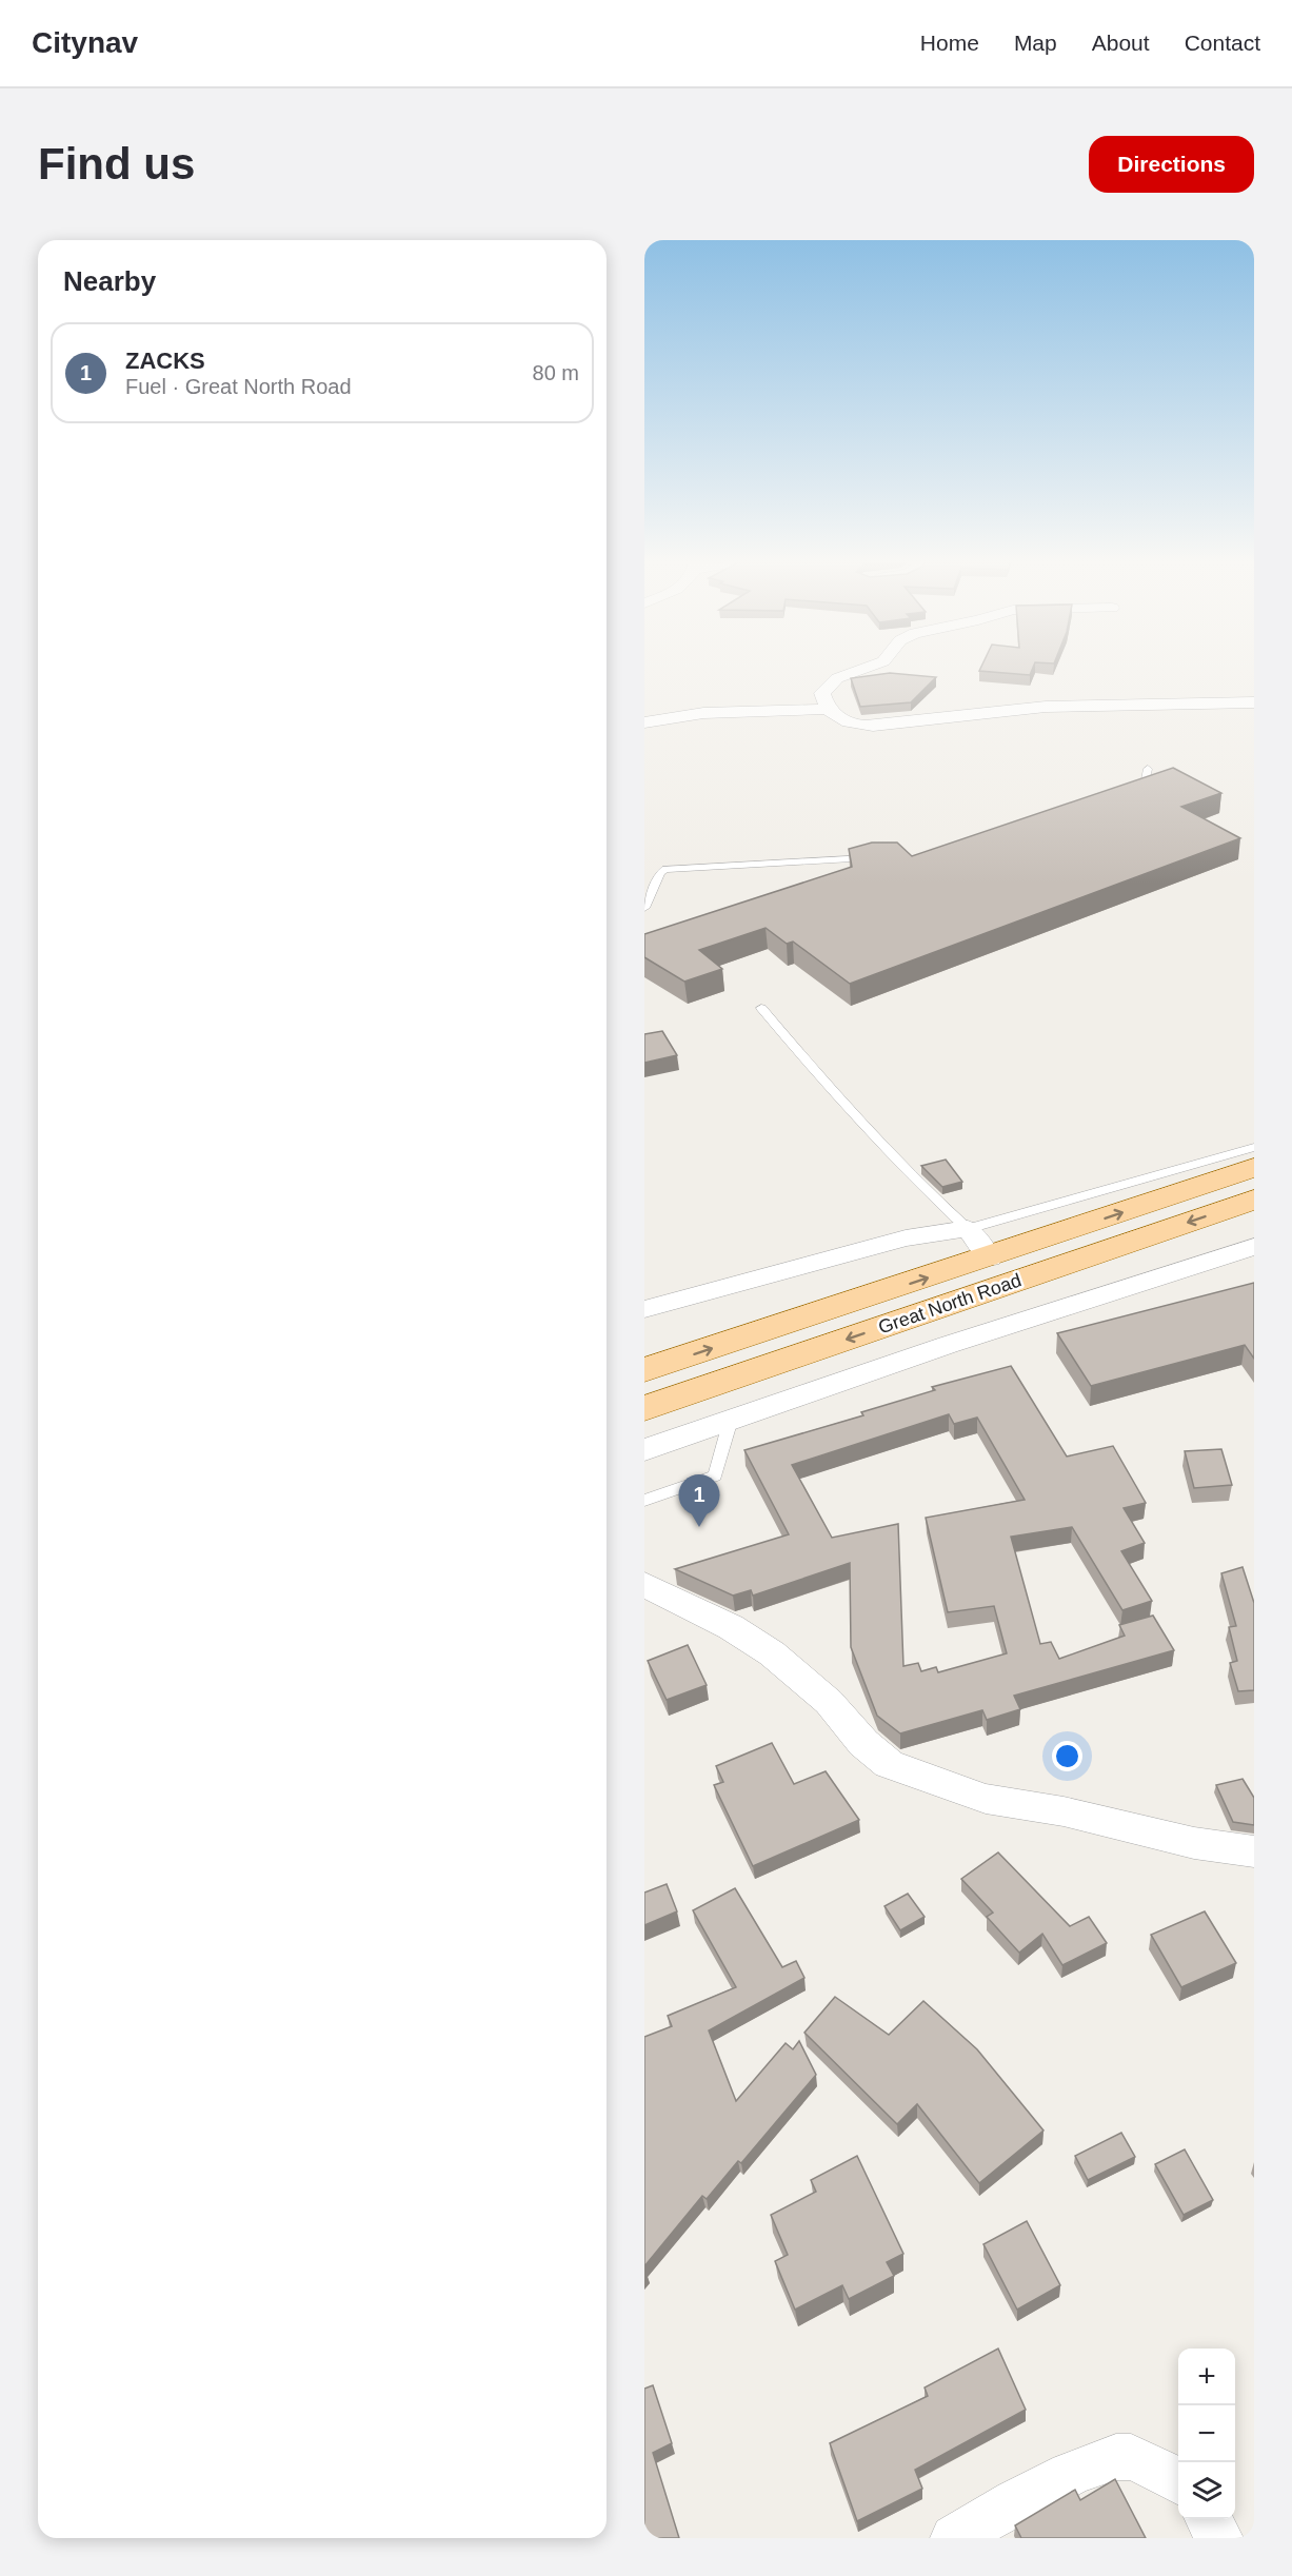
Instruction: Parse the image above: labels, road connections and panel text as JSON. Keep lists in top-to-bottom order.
{
  "streets": {
    "main road": ["Great North Road"]
  },
  "page": {
    "header": "Citynav",
    "nav": [
      "Home",
      "Map",
      "About",
      "Contact"
    ],
    "buttons": "Directions",
    "title": "Find us",
    "heading": "Nearby",
    "list": [
      {
        "mark": "1",
        "name": "ZACKS",
        "note": "Fuel · Great North Road",
        "value": "80 m"
      }
    ],
    "pins": "1",
    "map_buttons": ["+", "−"]
  }
}
